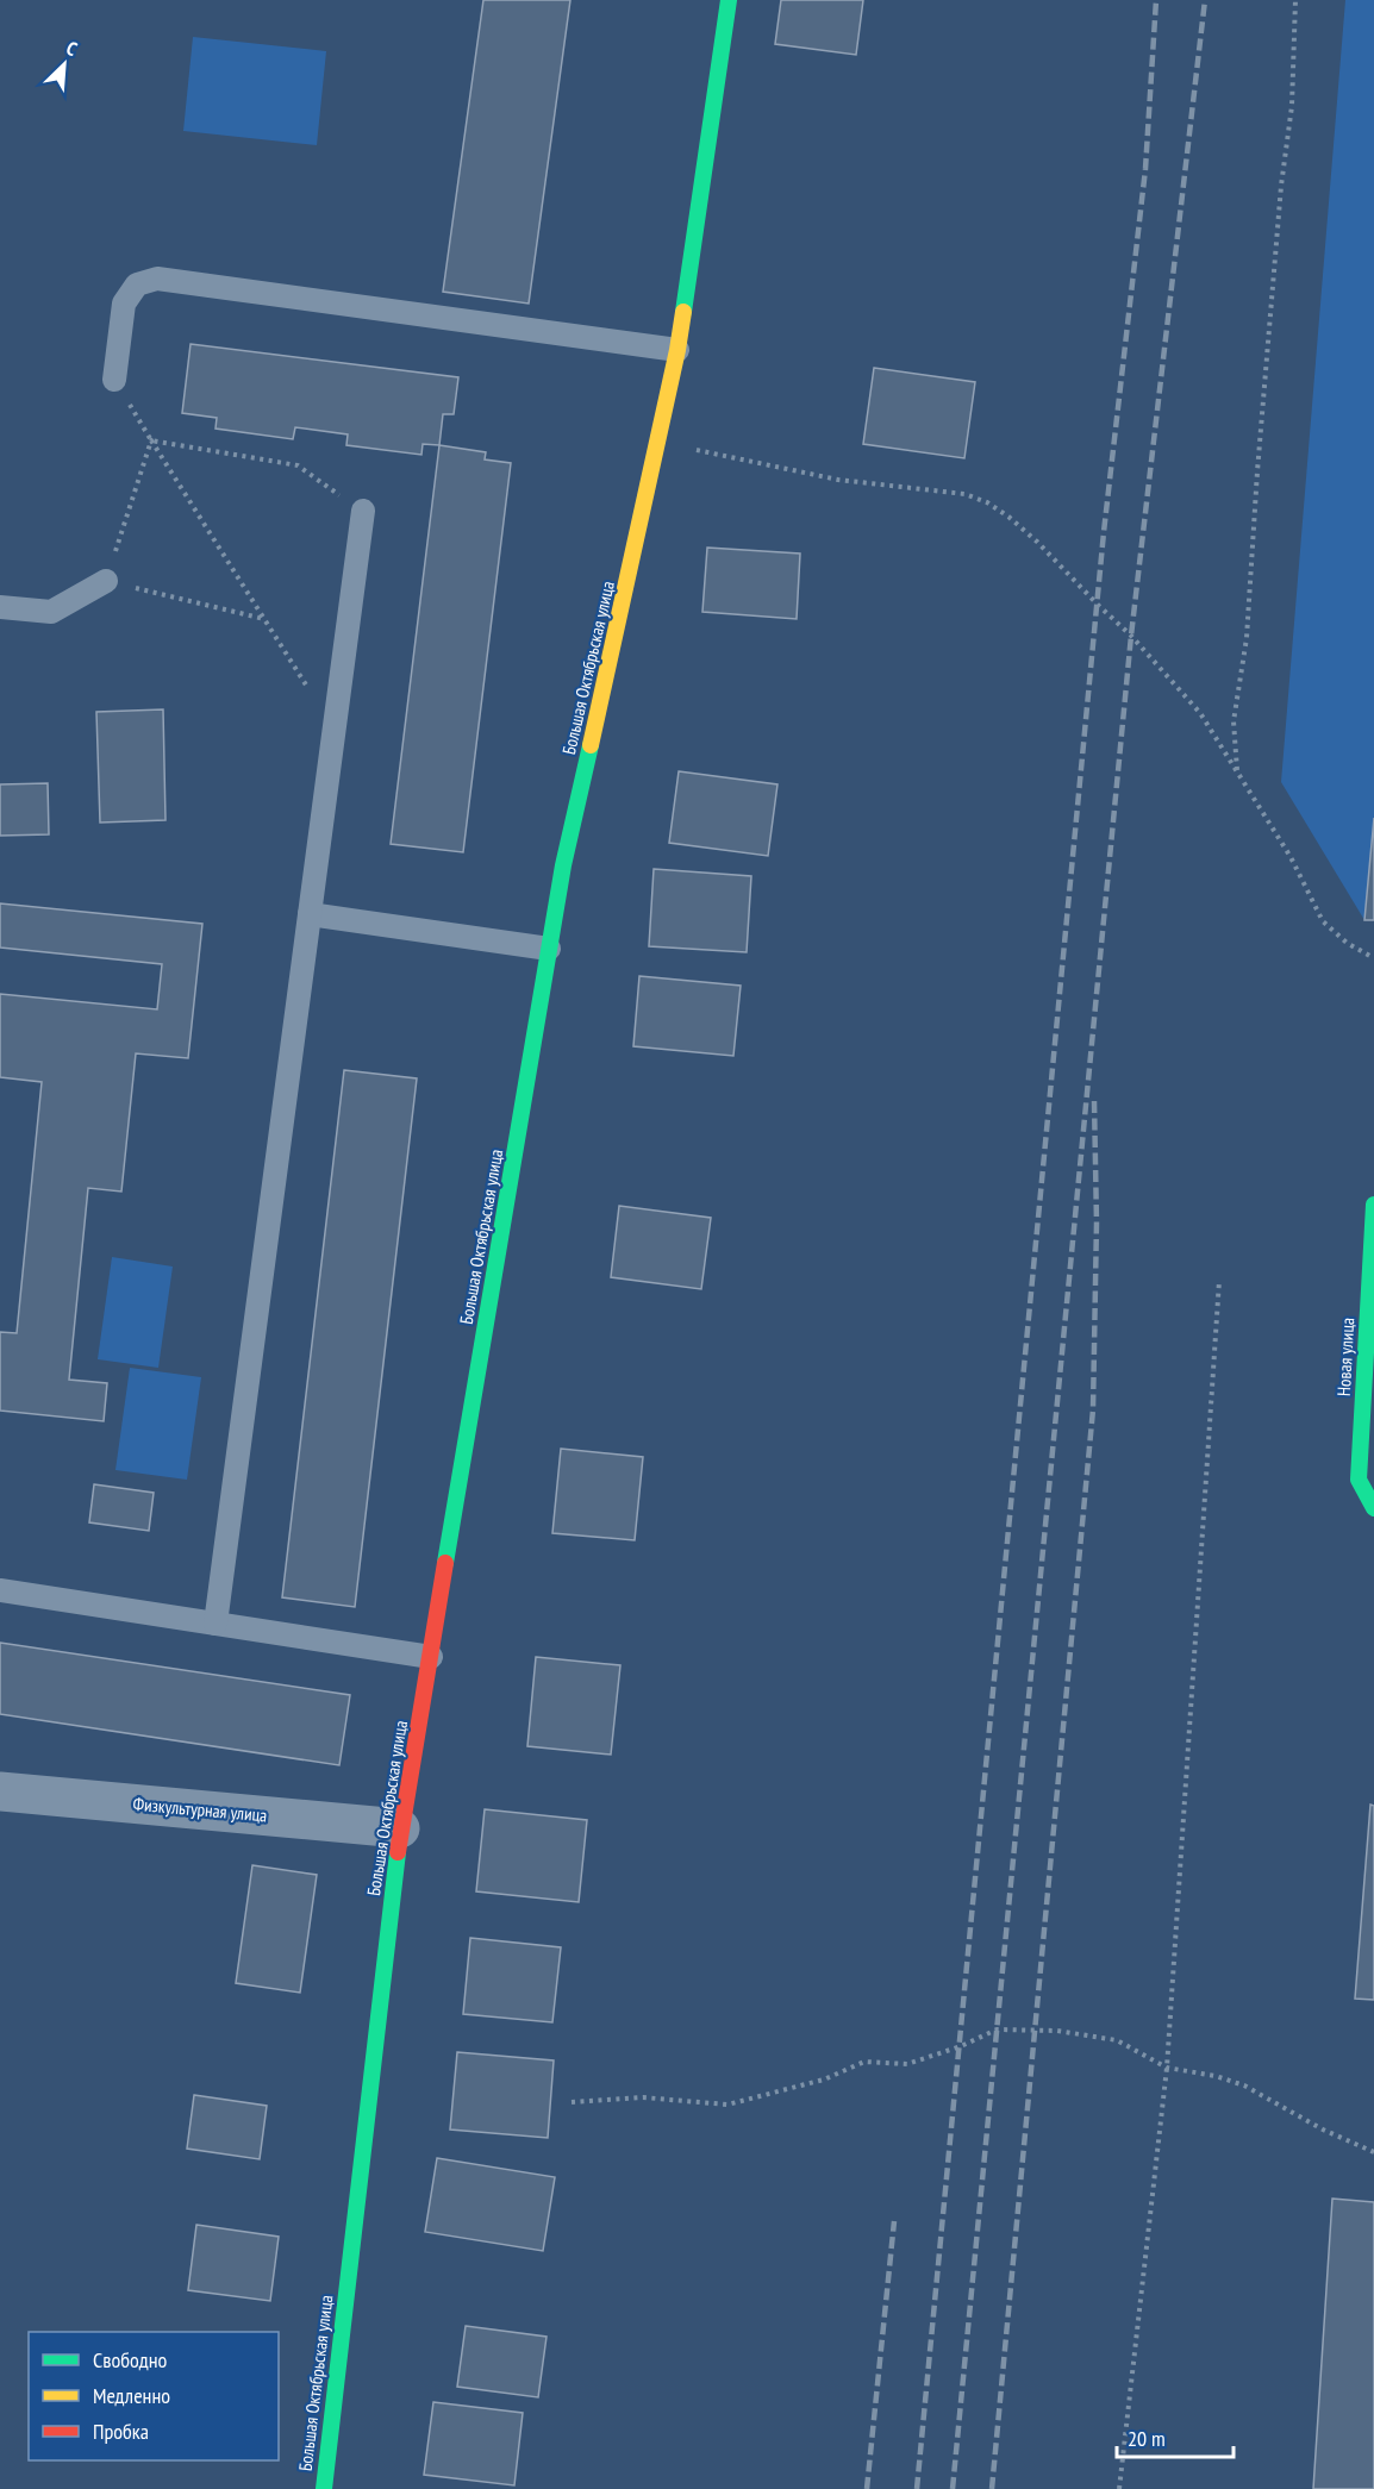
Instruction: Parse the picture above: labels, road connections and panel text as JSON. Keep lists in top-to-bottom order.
{
  "streets": {
    "street": ["Большая Октябрьская улица", "Новая улица", "Физкультурная улица"]
  },
  "crossings": [
    ["Большая Октябрьская улица", "Физкультурная улица"]
  ],
  "legend": ["Свободно", "Медленно", "Пробка"],
  "scale_bar": "20 m",
  "north": "top right"
}
